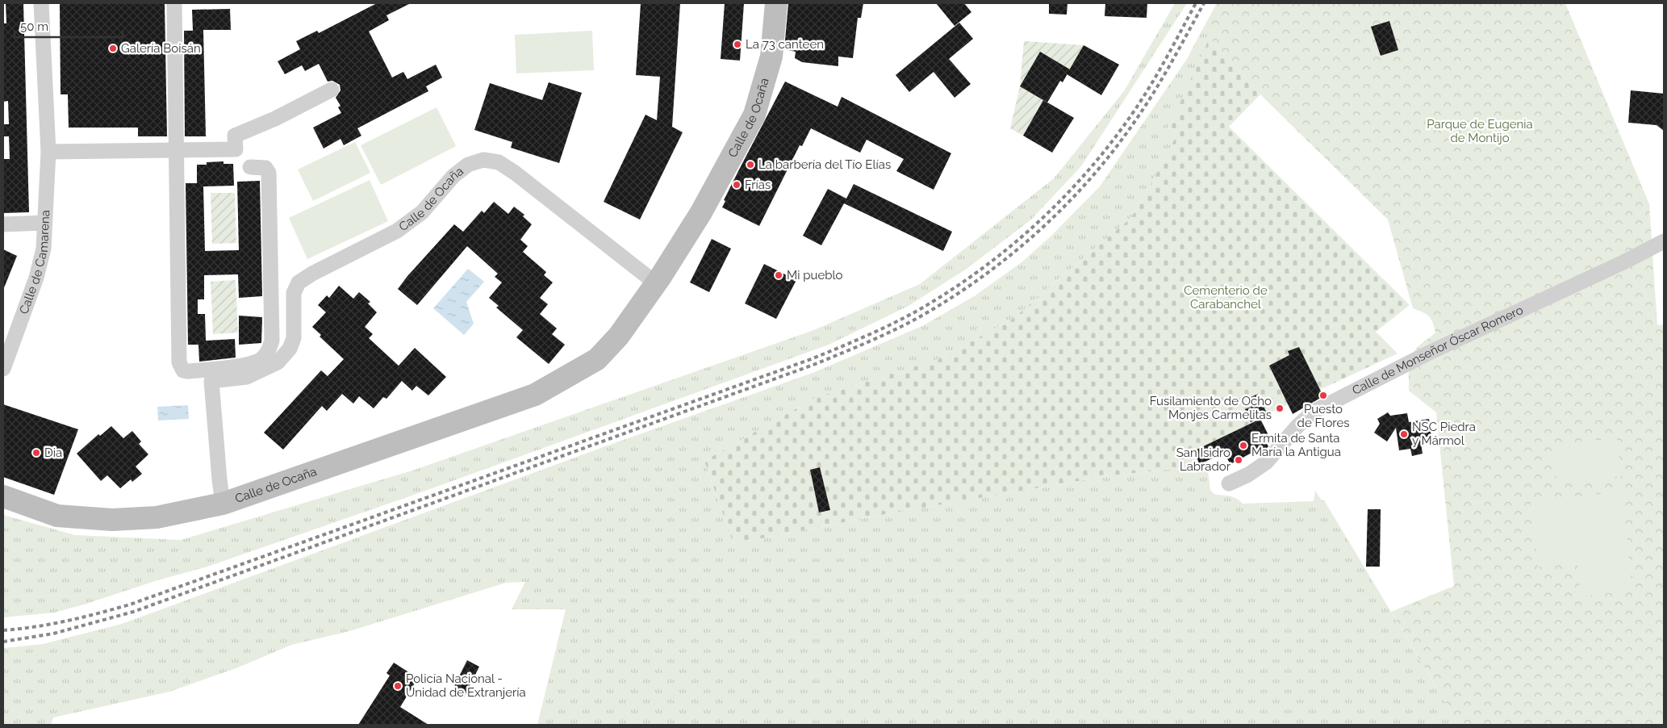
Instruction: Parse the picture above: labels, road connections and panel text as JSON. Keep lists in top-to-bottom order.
{
  "streets": {
    "street": ["Calle de Ocaña", "Calle de Camarena", "Calle de Monseñor Óscar Romero"]
  },
  "parks": ["Parque de Eugenia de Montijo", "Cementerio de Carabanchel"],
  "places": [
    "La 73 canteen",
    "Galería Boisán",
    "La barbería del Tío Elías",
    "Frías",
    "Mi pueblo",
    "Puesto de Flores",
    "Fusilamiento de Ocho Monjes Carmelitas",
    "NSC Piedra y Mármol",
    "Ermita de Santa María la Antigua",
    "Dia",
    "San Isidro Labrador",
    "Policía Nacional - Unidad de Extranjería"
  ],
  "scale_bar": "50 m"
}
